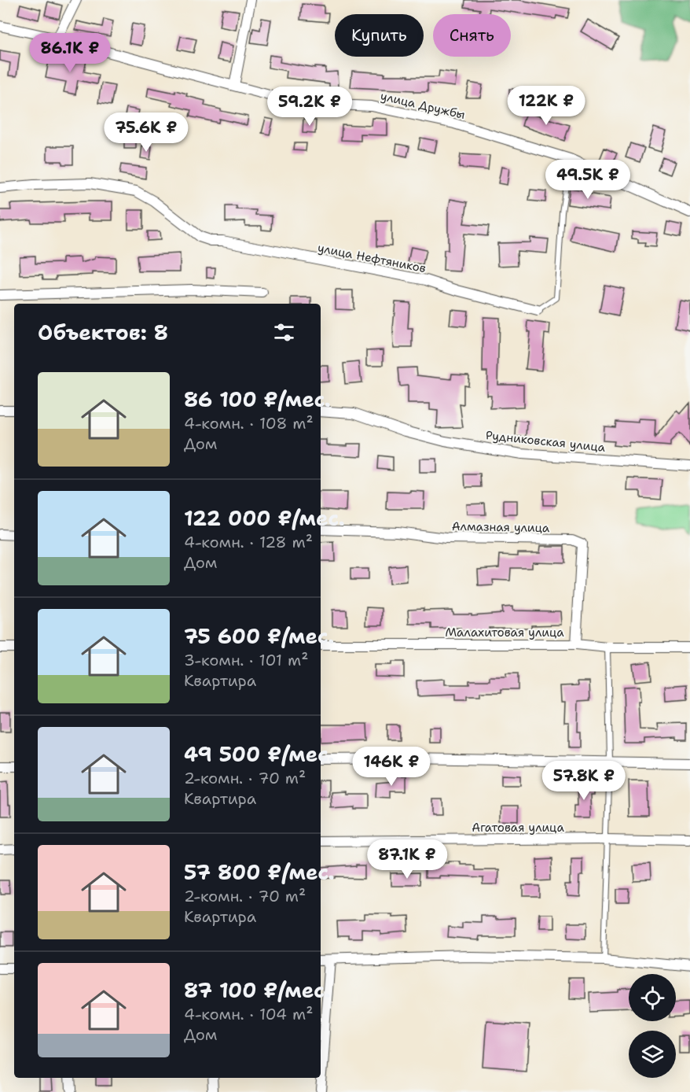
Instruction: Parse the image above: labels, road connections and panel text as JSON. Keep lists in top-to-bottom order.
{
  "streets": {
    "street": [
      "улица Дружбы",
      "улица Нефтяников",
      "Рудниковская улица",
      "Алмазная улица",
      "Малахитовая улица",
      "Агатовая улица"
    ]
  },
  "crossings": [
    ["Алмазная улица", "Малахитовая улица"]
  ],
  "page": {
    "chip": ["Купить", "Снять"],
    "price": [
      "86.1K ₽",
      "122K ₽",
      "59.2K ₽",
      "75.6K ₽",
      "49.5K ₽",
      "146K ₽",
      "57.8K ₽",
      "87.1K ₽"
    ],
    "heading": "Объектов: 8",
    "list": [
      {
        "name": "86 100 ₽/мес.",
        "note": "4-комн. · 108 m² · Дом"
      },
      {
        "name": "122 000 ₽/мес.",
        "note": "4-комн. · 128 m² · Дом"
      },
      {
        "name": "75 600 ₽/мес.",
        "note": "3-комн. · 101 m² · Квартира"
      },
      {
        "name": "49 500 ₽/мес.",
        "note": "2-комн. · 70 m² · Квартира"
      },
      {
        "name": "57 800 ₽/мес.",
        "note": "2-комн. · 70 m² · Квартира"
      },
      {
        "name": "87 100 ₽/мес.",
        "note": "4-комн. · 104 m² · Дом"
      }
    ]
  }
}
